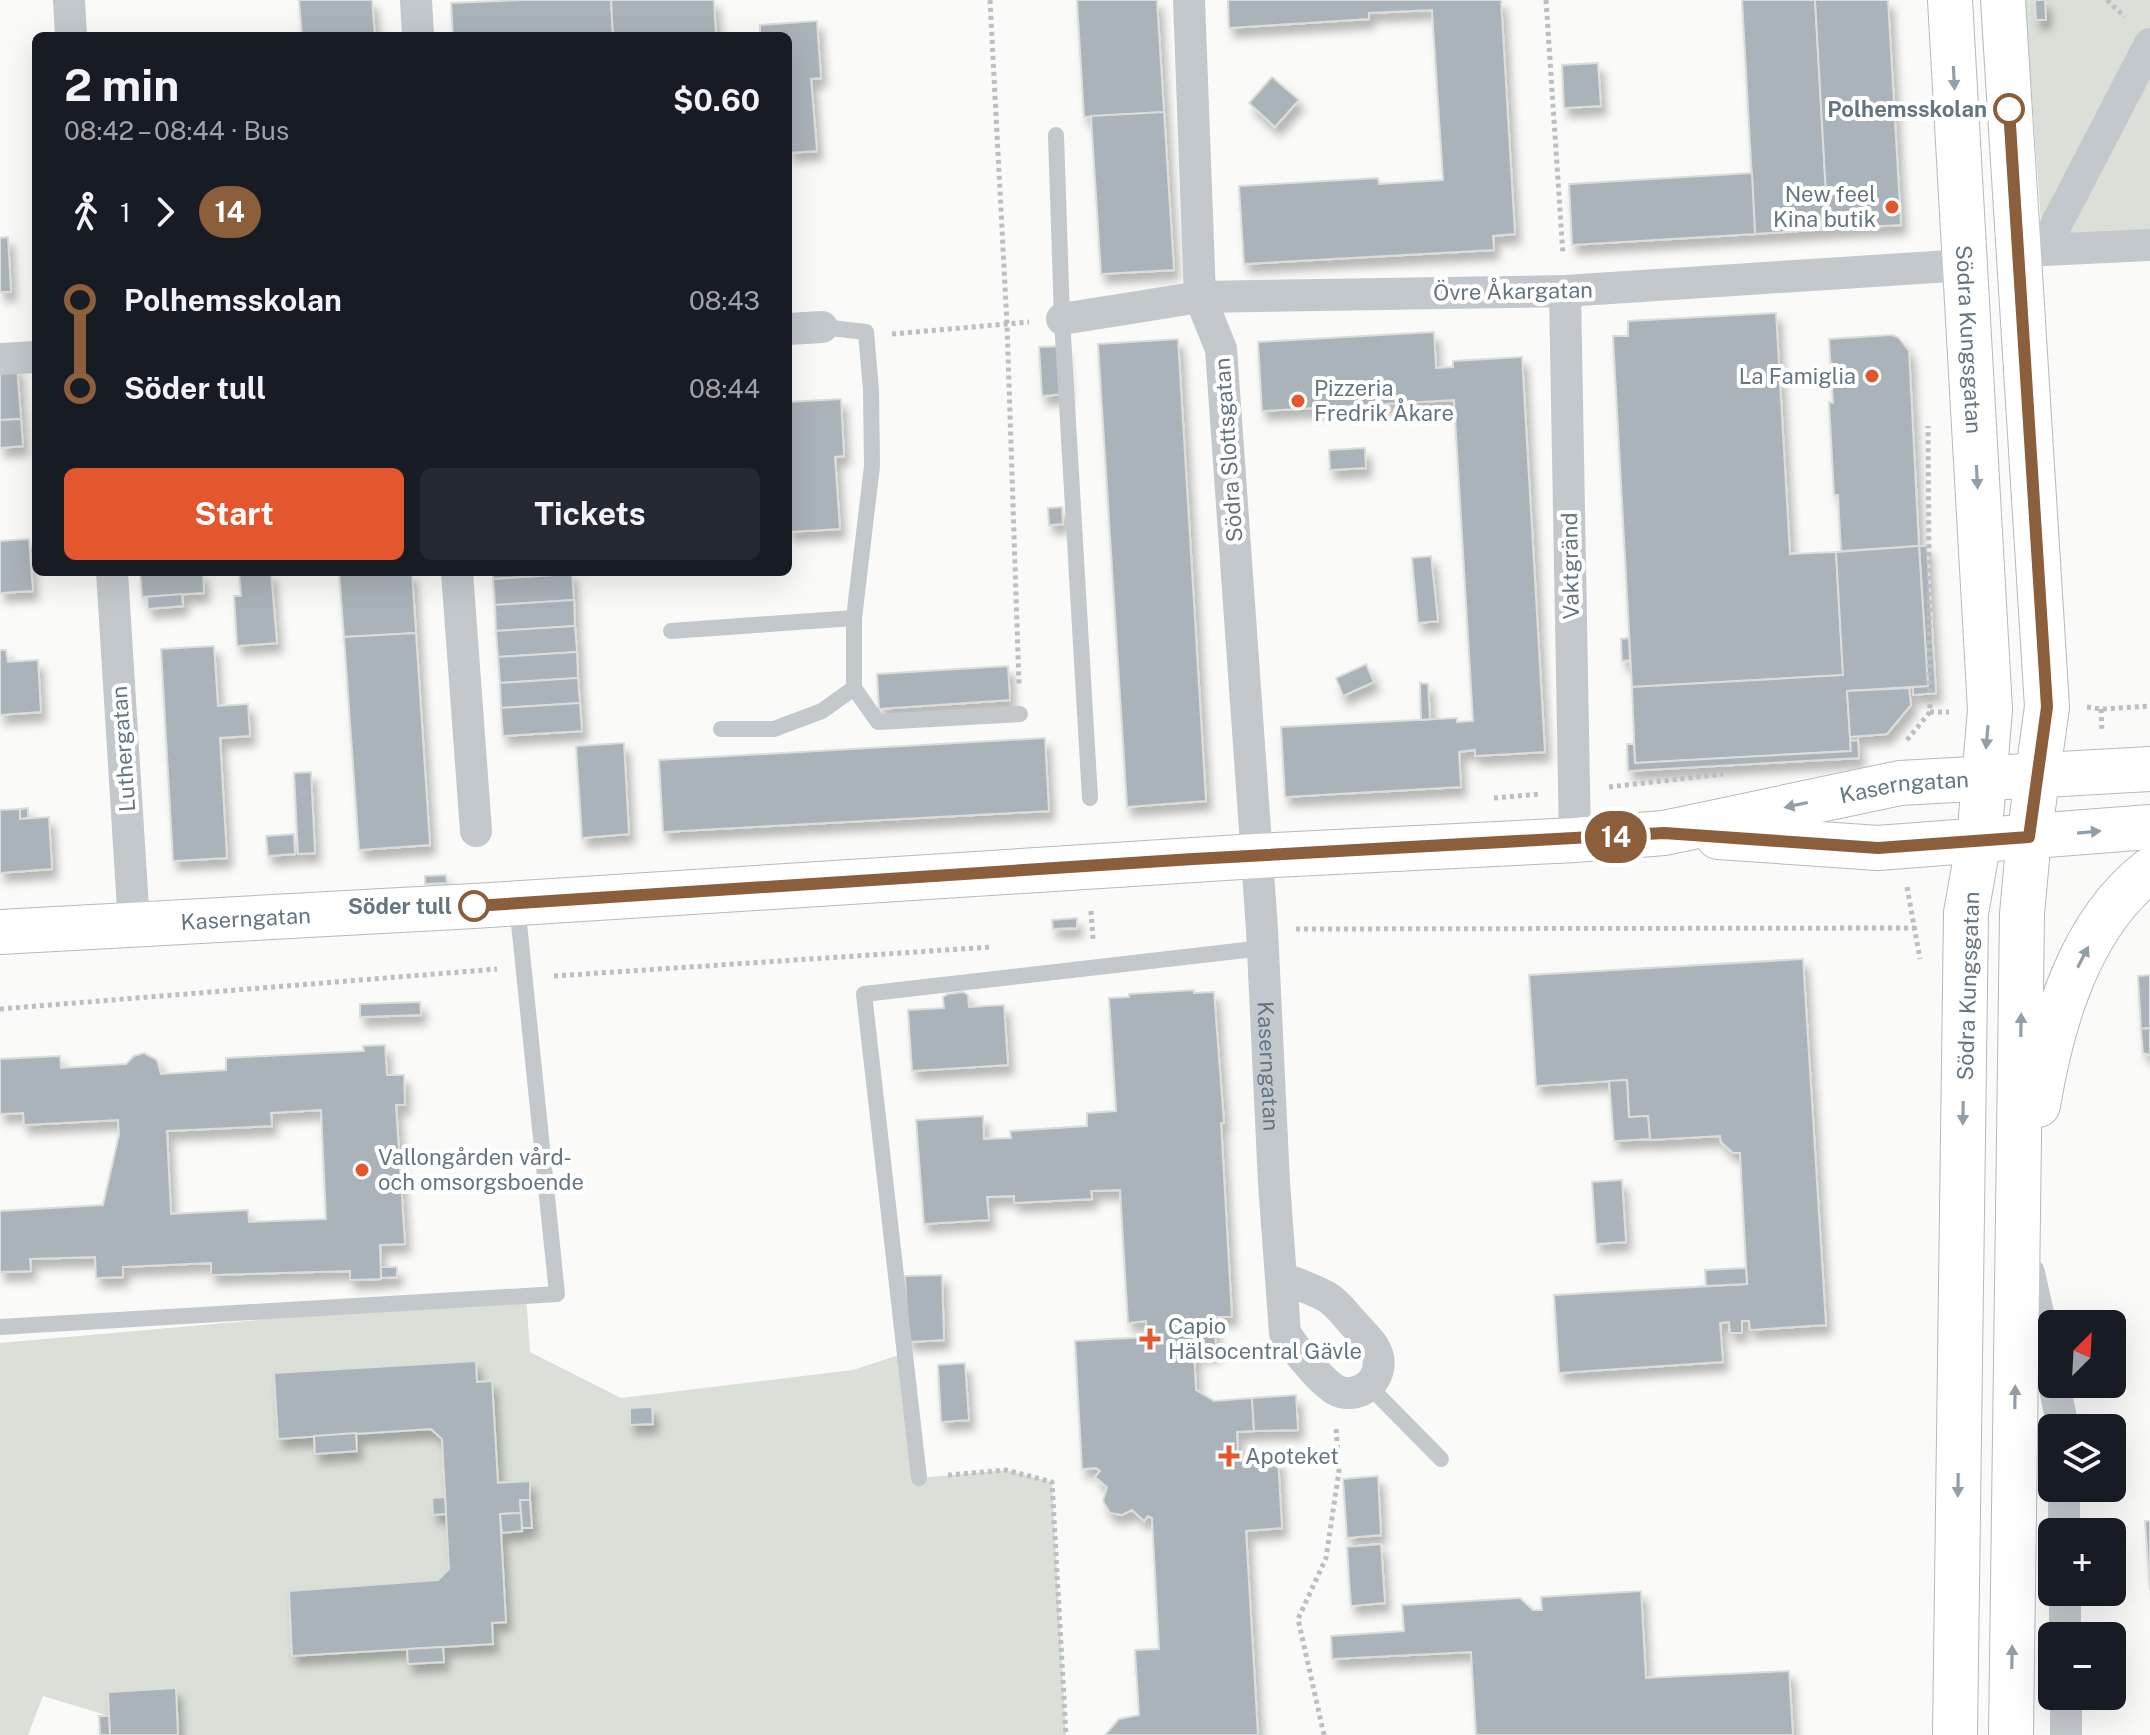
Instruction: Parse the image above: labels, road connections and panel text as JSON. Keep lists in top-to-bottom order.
{
  "streets": {
    "main road": ["Södra Kungsgatan", "Kaserngatan"],
    "street": [
      "Övre Åkargatan",
      "Södra Slottsgatan",
      "Vaktgränd",
      "Luthergatan"
    ]
  },
  "crossings": [
    ["Övre Åkargatan", "Södra Kungsgatan"],
    ["Övre Åkargatan", "Södra Slottsgatan"],
    ["Övre Åkargatan", "Vaktgränd"],
    ["Södra Kungsgatan", "Kaserngatan"],
    ["Södra Slottsgatan", "Kaserngatan"],
    ["Vaktgränd", "Kaserngatan"],
    ["Luthergatan", "Kaserngatan"]
  ],
  "places": {
    "other": [
      "Polhemsskolan",
      "New feel Kina butik",
      "La Famiglia",
      "Pizzeria Fredrik Åkare",
      "Söder tull",
      "Vallongården vård- och omsorgsboende"
    ],
    "health": ["Capio Hälsocentral Gävle", "Apoteket"]
  },
  "lines": ["bus line 14"],
  "north": "top right",
  "page": {
    "on_map": "14",
    "heading": ["2 min", "08:42 – 08:44 · Bus", "$0.60"],
    "legs": ["1", "14"],
    "list": [
      {
        "name": "Polhemsskolan",
        "value": "08:43"
      },
      {
        "name": "Söder tull",
        "value": "08:44"
      }
    ],
    "buttons": ["Start", "Tickets"],
    "map_buttons": ["+", "−"]
  }
}
